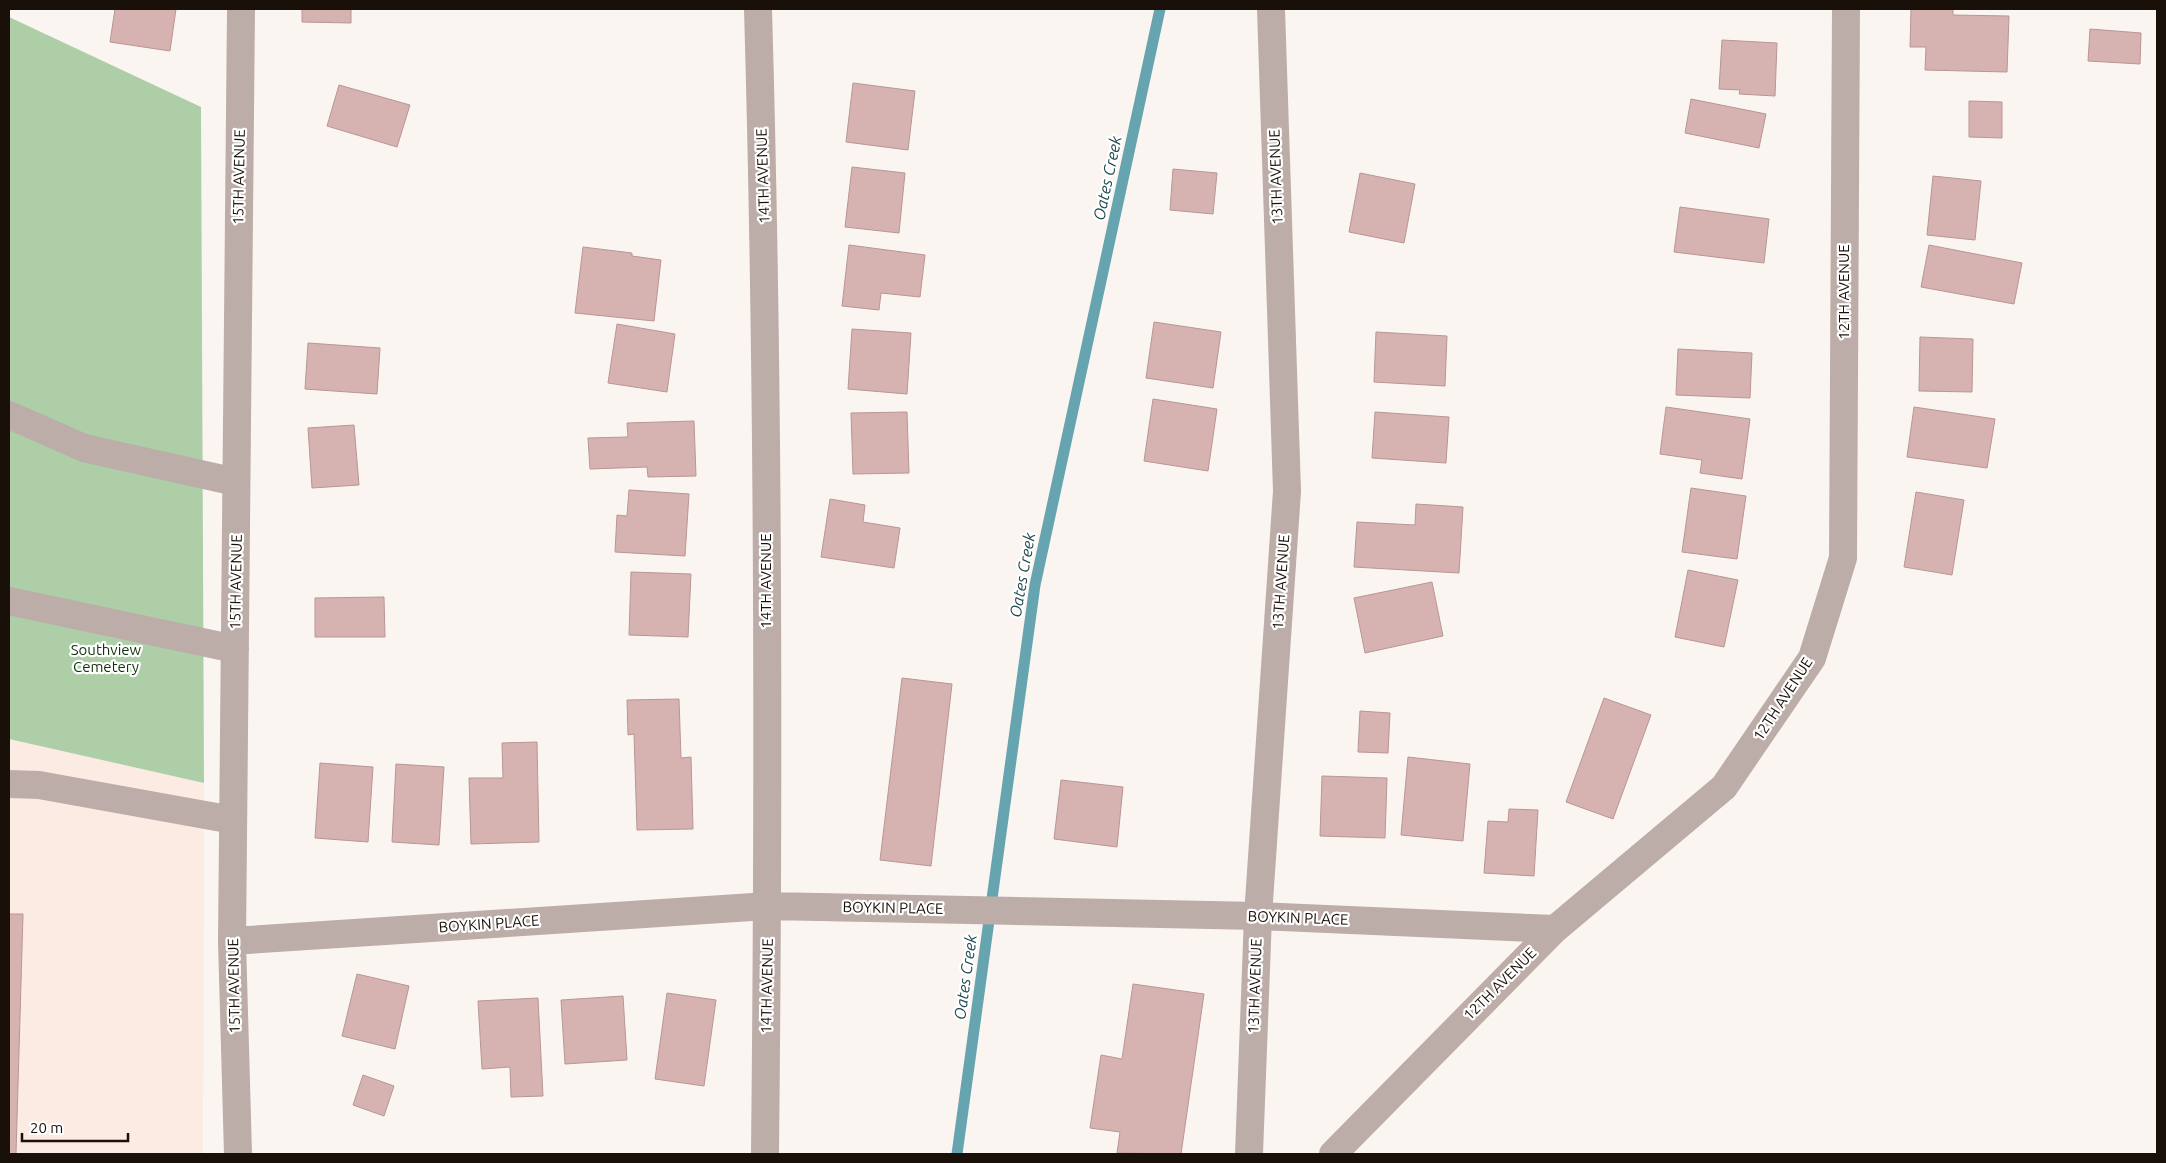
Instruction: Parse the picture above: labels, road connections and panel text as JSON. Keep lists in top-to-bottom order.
{
  "streets": {
    "street": [
      "14TH AVENUE",
      "15TH AVENUE",
      "13TH AVENUE",
      "12TH AVENUE",
      "BOYKIN PLACE"
    ]
  },
  "crossings": [
    ["14TH AVENUE", "BOYKIN PLACE"],
    ["15TH AVENUE", "BOYKIN PLACE"],
    ["13TH AVENUE", "BOYKIN PLACE"],
    ["12TH AVENUE", "BOYKIN PLACE"]
  ],
  "water": ["Oates Creek"],
  "parks": ["Southview Cemetery"],
  "scale_bar": "20 m"
}
